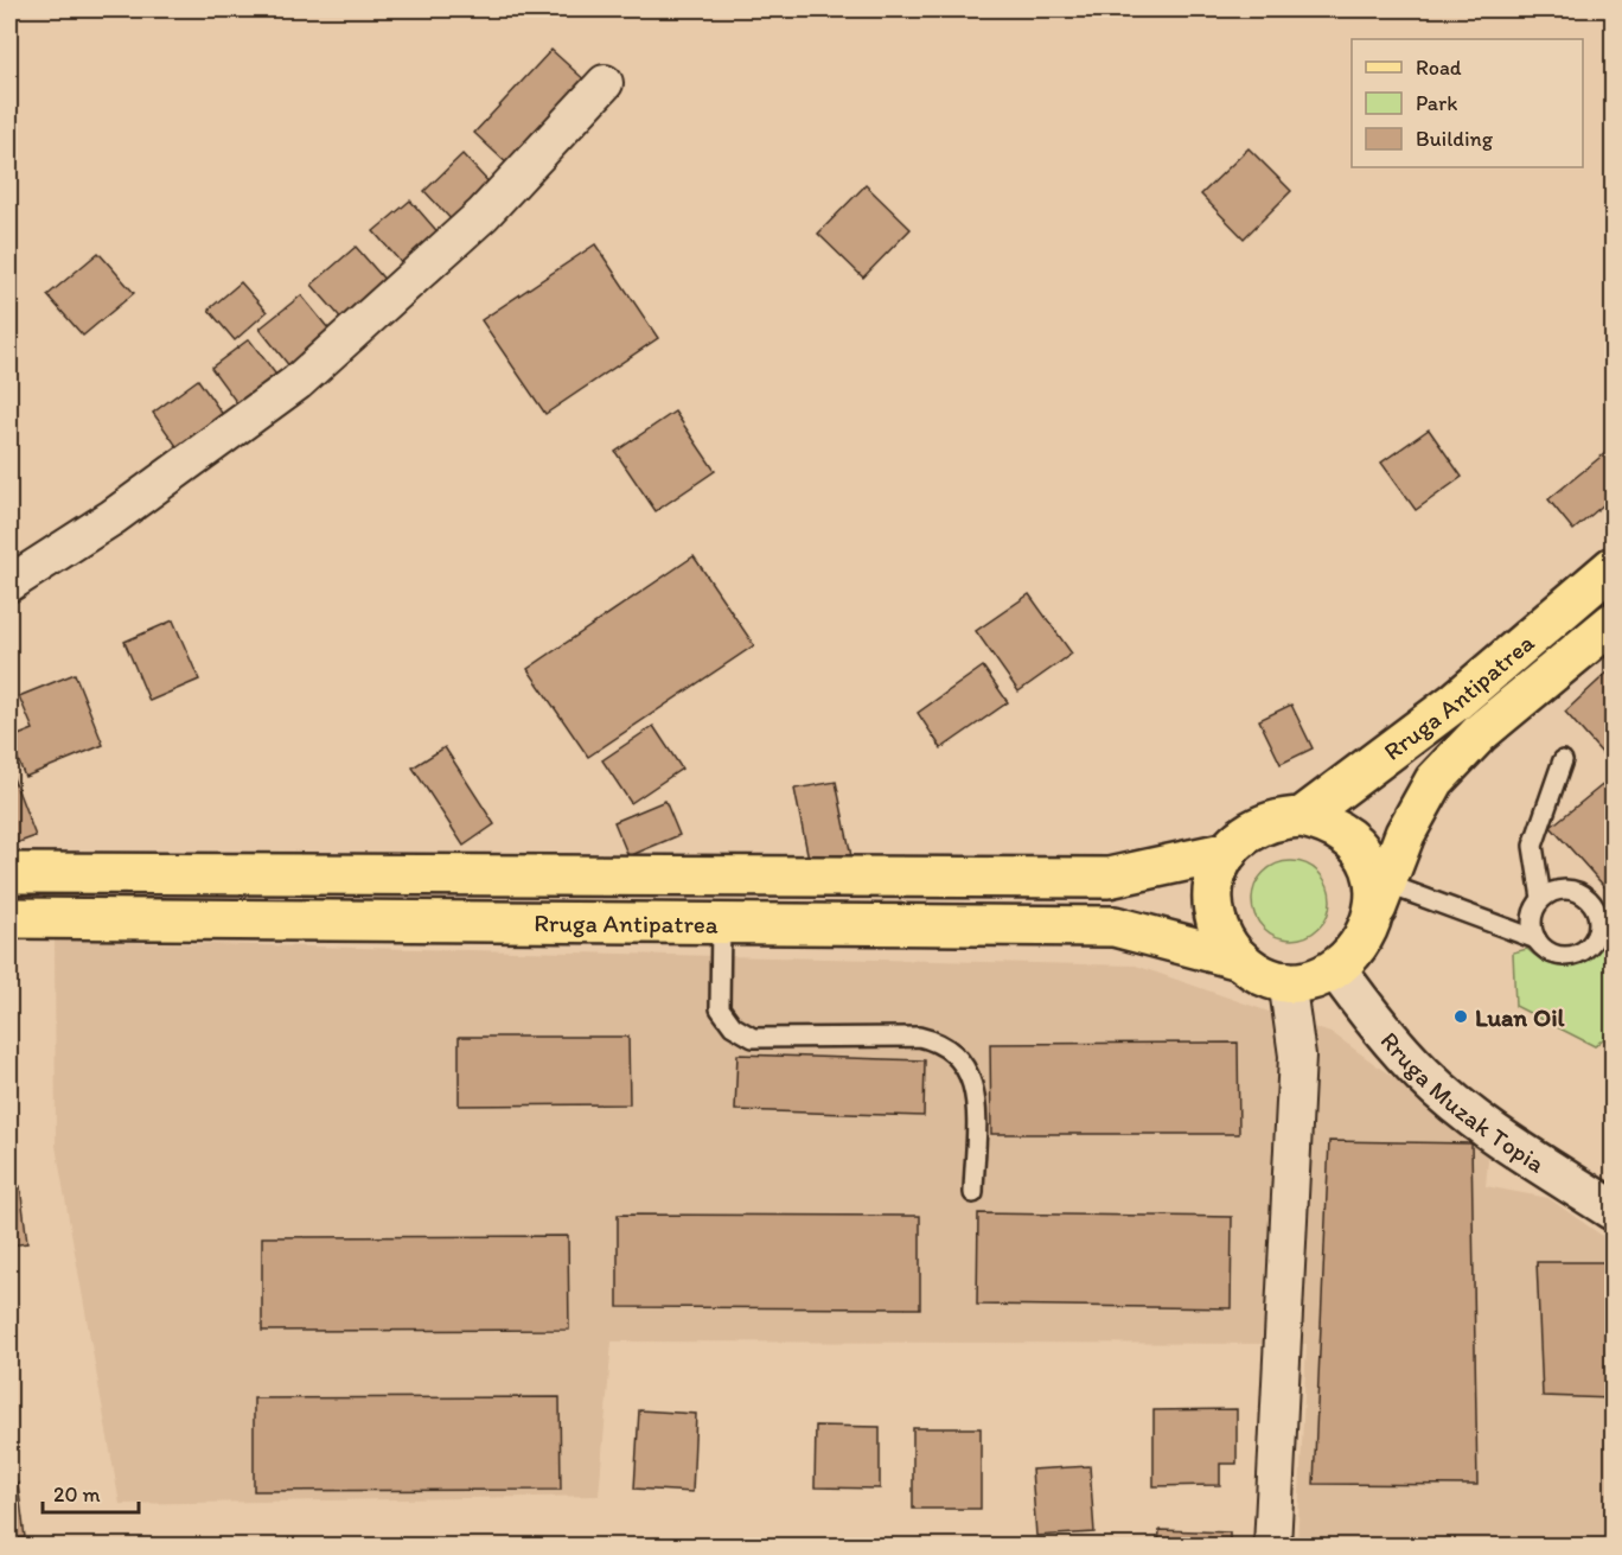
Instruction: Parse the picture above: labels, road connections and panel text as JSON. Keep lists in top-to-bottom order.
{
  "streets": {
    "main road": ["Rruga Antipatrea"],
    "street": ["Rruga Muzak Topia"]
  },
  "crossings": [
    ["Rruga Antipatrea", "Rruga Muzak Topia"]
  ],
  "places": ["Luan Oil"],
  "legend": ["Road", "Park", "Building"],
  "scale_bar": "20 m"
}
